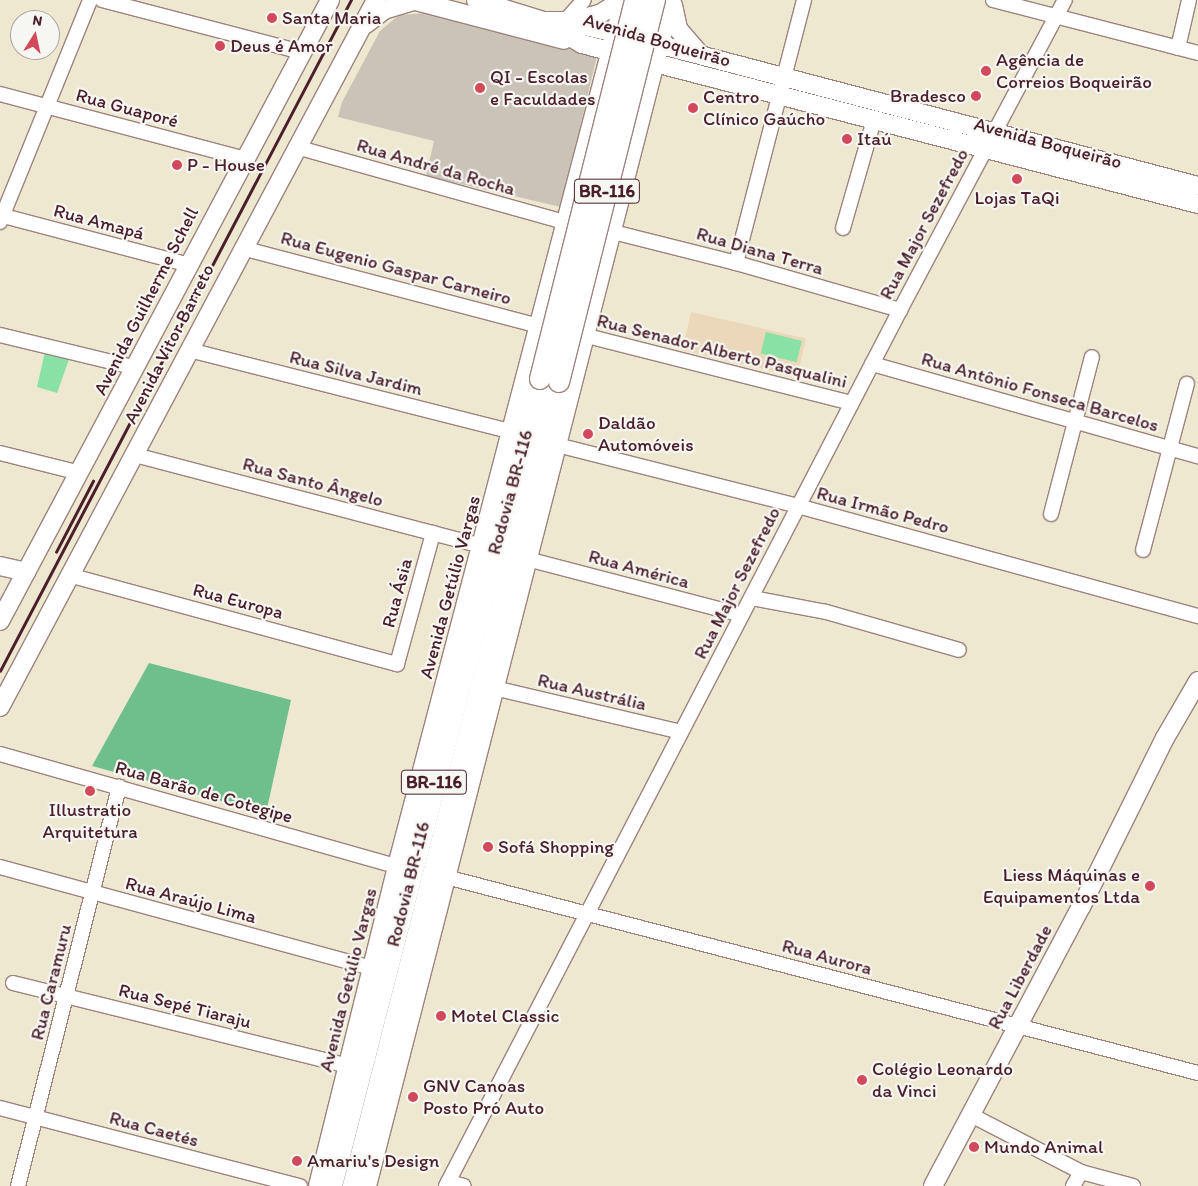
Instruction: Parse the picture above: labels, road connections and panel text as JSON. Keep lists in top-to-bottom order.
{
  "streets": {
    "highway": ["BR-116", "Rodovia BR-116"],
    "main road": [
      "Avenida Boqueirão",
      "Avenida Guilherme Schell",
      "Avenida Vitor Barreto",
      "Avenida Getúlio Vargas",
      "Rua Liberdade"
    ],
    "street": [
      "Rua Guaporé",
      "Rua André da Rocha",
      "Rua Amapá",
      "Rua Major Sezefredo",
      "Rua Diana Terra",
      "Rua Eugenio Gaspar Carneiro",
      "Rua Senador Alberto Pasqualini",
      "Rua Silva Jardim",
      "Rua Antônio Fonseca Barcelos",
      "Rua Santo Ângelo",
      "Rua Irmão Pedro",
      "Rua América",
      "Rua Ásia",
      "Rua Europa",
      "Rua Austrália",
      "Rua Barão de Cotegipe",
      "Rua Araújo Lima",
      "Rua Aurora",
      "Rua Caramuru",
      "Rua Sepé Tiaraju",
      "Rua Caetés"
    ]
  },
  "crossings": [
    ["Avenida Boqueirão", "Rua Major Sezefredo"],
    ["Avenida Boqueirão", "Avenida Getúlio Vargas"],
    ["Rua Guaporé", "Avenida Guilherme Schell"],
    ["Rua André da Rocha", "Avenida Vitor Barreto"],
    ["Rua André da Rocha", "Avenida Getúlio Vargas"],
    ["BR-116", "Rodovia BR-116"],
    ["BR-116", "Avenida Getúlio Vargas"],
    ["Rua Amapá", "Avenida Guilherme Schell"],
    ["Rua Major Sezefredo", "Rua Diana Terra"],
    ["Rua Major Sezefredo", "Rua Senador Alberto Pasqualini"],
    ["Rua Major Sezefredo", "Rua Antônio Fonseca Barcelos"],
    ["Rua Major Sezefredo", "Rua Irmão Pedro"],
    ["Rua Major Sezefredo", "Rua América"],
    ["Rua Major Sezefredo", "Rua Austrália"],
    ["Rua Major Sezefredo", "Rua Aurora"],
    ["Rua Eugenio Gaspar Carneiro", "Avenida Vitor Barreto"],
    ["Rua Eugenio Gaspar Carneiro", "Avenida Getúlio Vargas"],
    ["Avenida Vitor Barreto", "Rua Silva Jardim"],
    ["Avenida Vitor Barreto", "Rua Santo Ângelo"],
    ["Avenida Vitor Barreto", "Rua Europa"],
    ["Rua Silva Jardim", "Avenida Getúlio Vargas"],
    ["Rua Santo Ângelo", "Avenida Getúlio Vargas"],
    ["Rua Santo Ângelo", "Rua Ásia"],
    ["Avenida Getúlio Vargas", "Rua Barão de Cotegipe"],
    ["Avenida Getúlio Vargas", "Rua Araújo Lima"],
    ["Avenida Getúlio Vargas", "Rua Sepé Tiaraju"],
    ["Rua Ásia", "Rua Europa"],
    ["Rua Barão de Cotegipe", "Rua Caramuru"],
    ["Rua Araújo Lima", "Rua Caramuru"],
    ["Rua Aurora", "Rua Liberdade"],
    ["Rua Caramuru", "Rua Sepé Tiaraju"],
    ["Rua Caramuru", "Rua Caetés"]
  ],
  "places": [
    "Santa Maria",
    "Deus é Amor",
    "Agência de Correios Boqueirão",
    "QI - Escolas e Faculdades",
    "Bradesco",
    "Centro Clínico Gaúcho",
    "Itaú",
    "P - House",
    "Lojas TaQi",
    "Daldão Automóveis",
    "Illustratio Arquitetura",
    "Sofá Shopping",
    "Liess Máquinas e Equipamentos Ltda",
    "Motel Classic",
    "Colégio Leonardo da Vinci",
    "GNV Canoas Posto Pró Auto",
    "Mundo Animal",
    "Amariu's Design"
  ],
  "north": "top"
}
